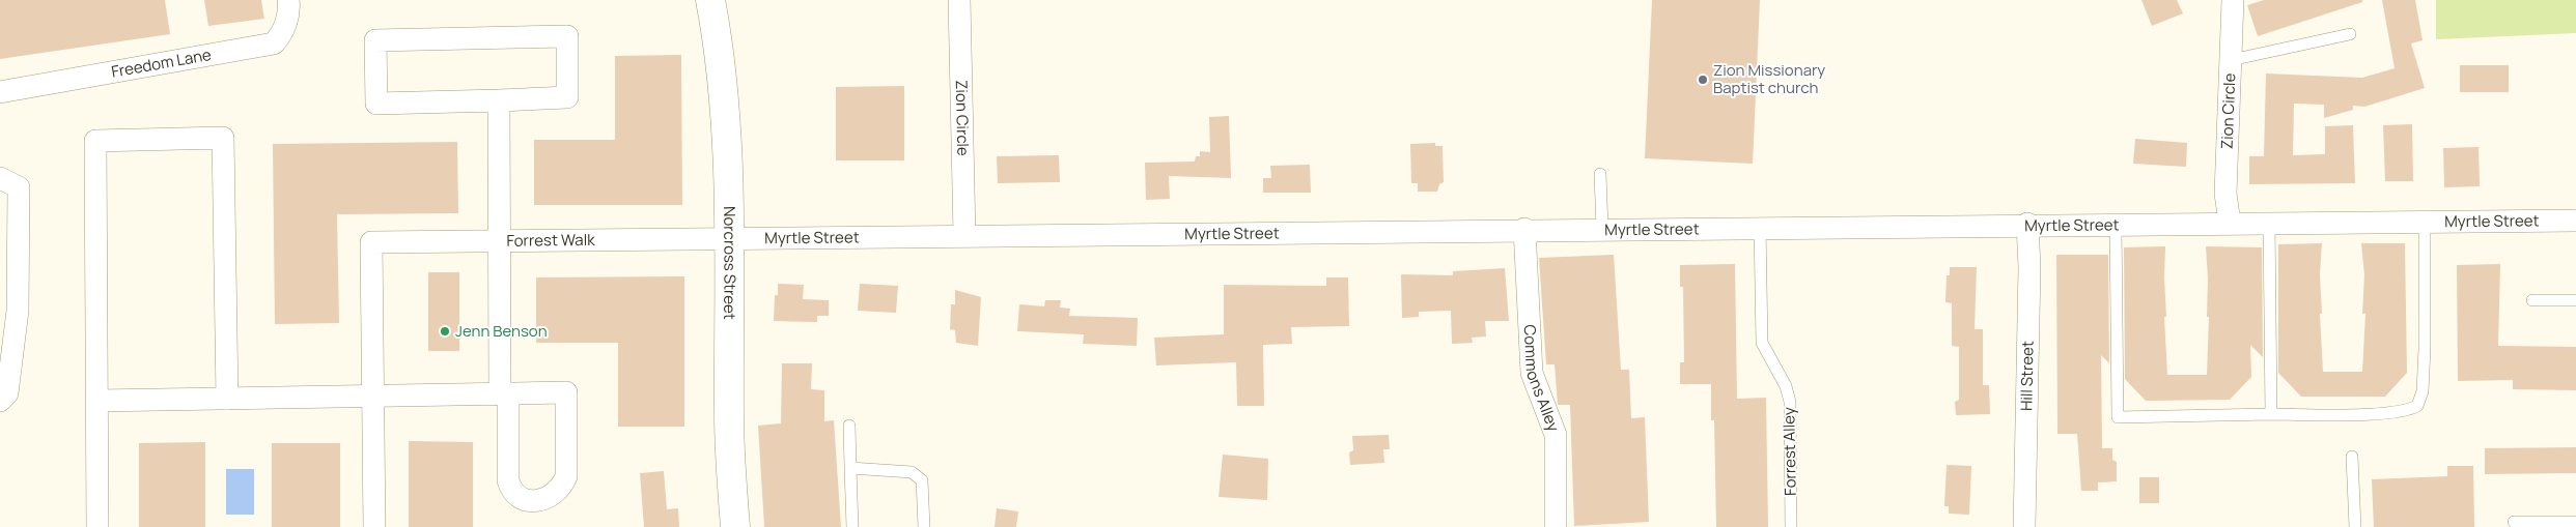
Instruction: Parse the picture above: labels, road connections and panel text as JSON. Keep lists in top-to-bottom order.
{
  "streets": {
    "street": [
      "Freedom Lane",
      "Zion Circle",
      "Myrtle Street",
      "Forrest Walk",
      "Norcross Street",
      "Hill Street",
      "Commons Alley"
    ],
    "lane": ["Forrest Alley"]
  },
  "crossings": [
    ["Zion Circle", "Myrtle Street"],
    ["Myrtle Street", "Forrest Walk"],
    ["Myrtle Street", "Norcross Street"],
    ["Myrtle Street", "Hill Street"],
    ["Myrtle Street", "Commons Alley"],
    ["Myrtle Street", "Forrest Alley"],
    ["Forrest Walk", "Norcross Street"]
  ],
  "places": ["Zion Missionary Baptist church", "Jenn Benson"]
}
